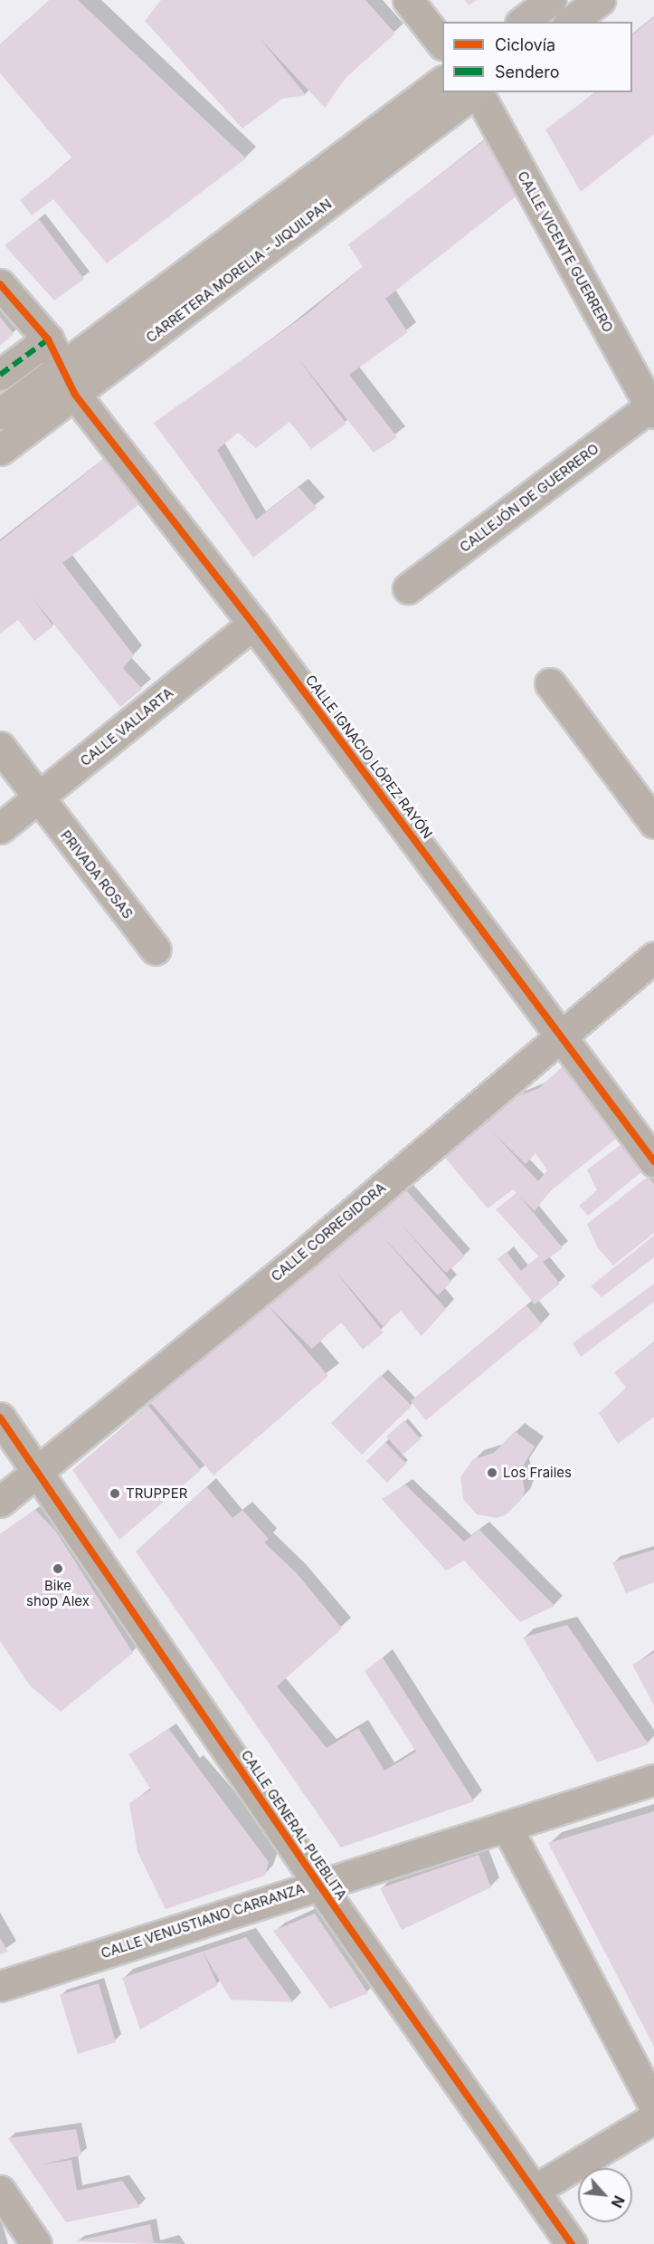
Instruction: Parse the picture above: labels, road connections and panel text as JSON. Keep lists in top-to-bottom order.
{
  "streets": {
    "main road": ["CARRETERA MORELIA - JIQUILPAN"],
    "street": [
      "CALLE VICENTE GUERRERO",
      "CALLEJÓN DE GUERRERO",
      "CALLE VALLARTA",
      "CALLE IGNACIO LÓPEZ RAYÓN",
      "PRIVADA ROSAS",
      "CALLE CORREGIDORA",
      "CALLE GENERAL PUEBLITA",
      "CALLE VENUSTIANO CARRANZA"
    ]
  },
  "crossings": [
    ["CALLE VICENTE GUERRERO", "CALLEJÓN DE GUERRERO"],
    ["CARRETERA MORELIA - JIQUILPAN", "CALLE IGNACIO LÓPEZ RAYÓN"],
    ["CALLE VALLARTA", "CALLE IGNACIO LÓPEZ RAYÓN"],
    ["CALLE VALLARTA", "PRIVADA ROSAS"],
    ["CALLE IGNACIO LÓPEZ RAYÓN", "CALLE CORREGIDORA"],
    ["CALLE CORREGIDORA", "CALLE GENERAL PUEBLITA"],
    ["CALLE GENERAL PUEBLITA", "CALLE VENUSTIANO CARRANZA"]
  ],
  "places": ["Los Frailes", "TRUPPER", "Bike shop Alex"],
  "legend": ["Ciclovía", "Sendero"],
  "north": "bottom right"
}
